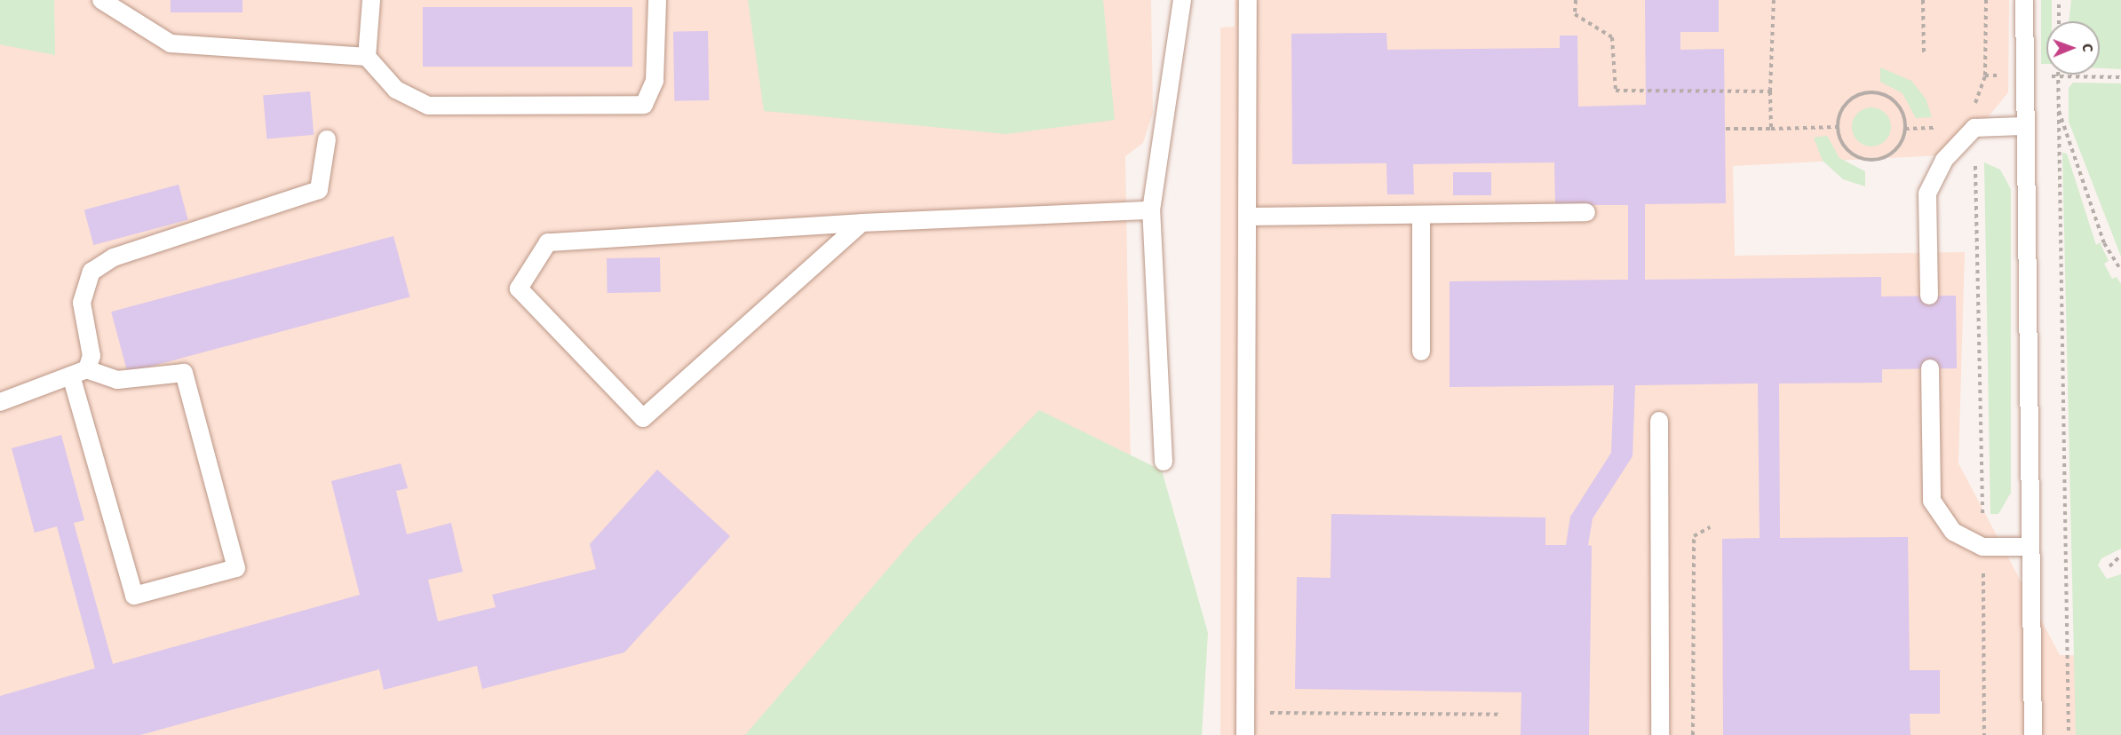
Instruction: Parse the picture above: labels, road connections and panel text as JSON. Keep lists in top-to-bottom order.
{
  "north": "right"
}
